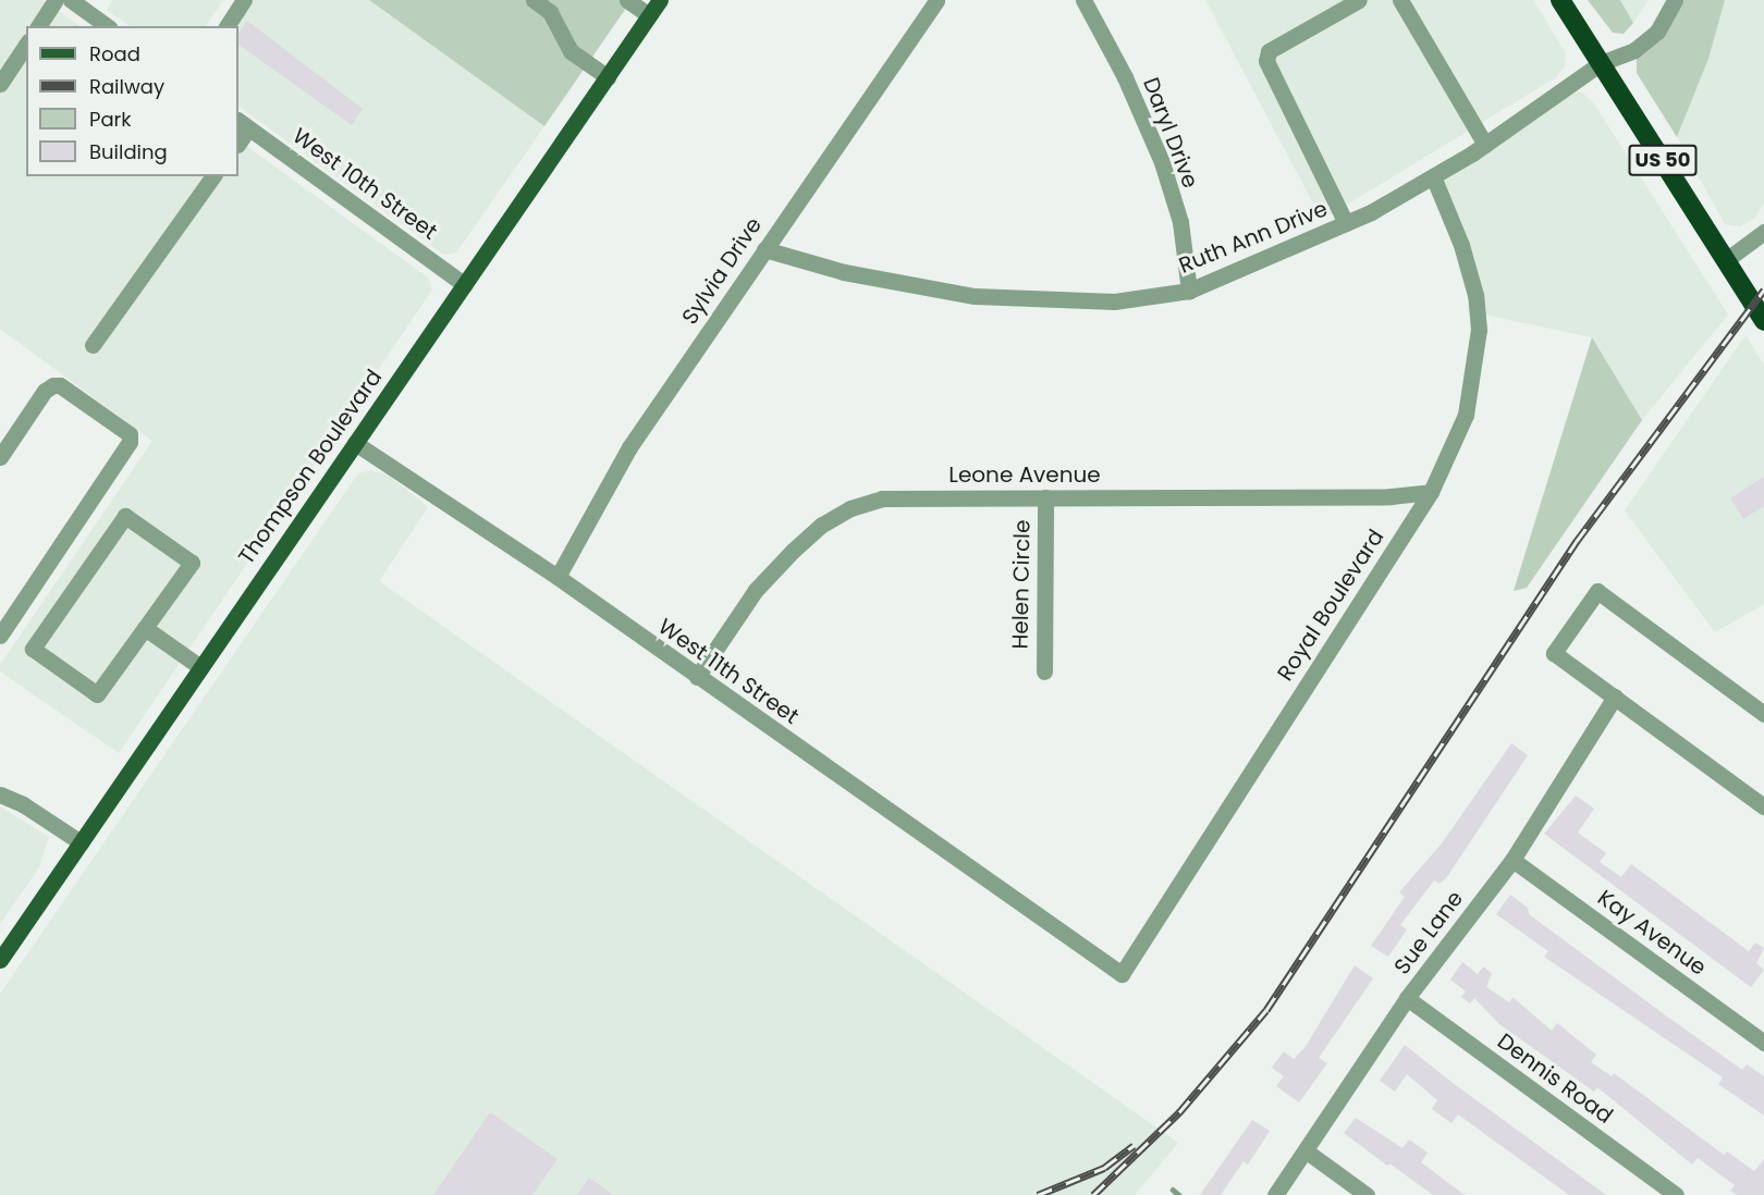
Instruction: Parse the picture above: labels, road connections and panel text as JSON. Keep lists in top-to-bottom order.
{
  "streets": {
    "highway": ["US 50"],
    "main road": ["Thompson Boulevard"],
    "street": [
      "Daryl Drive",
      "West 10th Street",
      "Ruth Ann Drive",
      "Sylvia Drive",
      "Leone Avenue",
      "Helen Circle",
      "Royal Boulevard",
      "West 11th Street",
      "Sue Lane",
      "Kay Avenue",
      "Dennis Road"
    ]
  },
  "crossings": [
    ["Daryl Drive", "Ruth Ann Drive"],
    ["US 50", "Ruth Ann Drive"],
    ["West 10th Street", "Thompson Boulevard"],
    ["Ruth Ann Drive", "Sylvia Drive"],
    ["Ruth Ann Drive", "Royal Boulevard"],
    ["Sylvia Drive", "West 11th Street"],
    ["Thompson Boulevard", "West 11th Street"],
    ["Leone Avenue", "Helen Circle"],
    ["Leone Avenue", "Royal Boulevard"],
    ["Leone Avenue", "West 11th Street"],
    ["Royal Boulevard", "West 11th Street"],
    ["Sue Lane", "Kay Avenue"],
    ["Sue Lane", "Dennis Road"]
  ],
  "legend": [
    "Road",
    "Railway",
    "Park",
    "Building"
  ]
}
